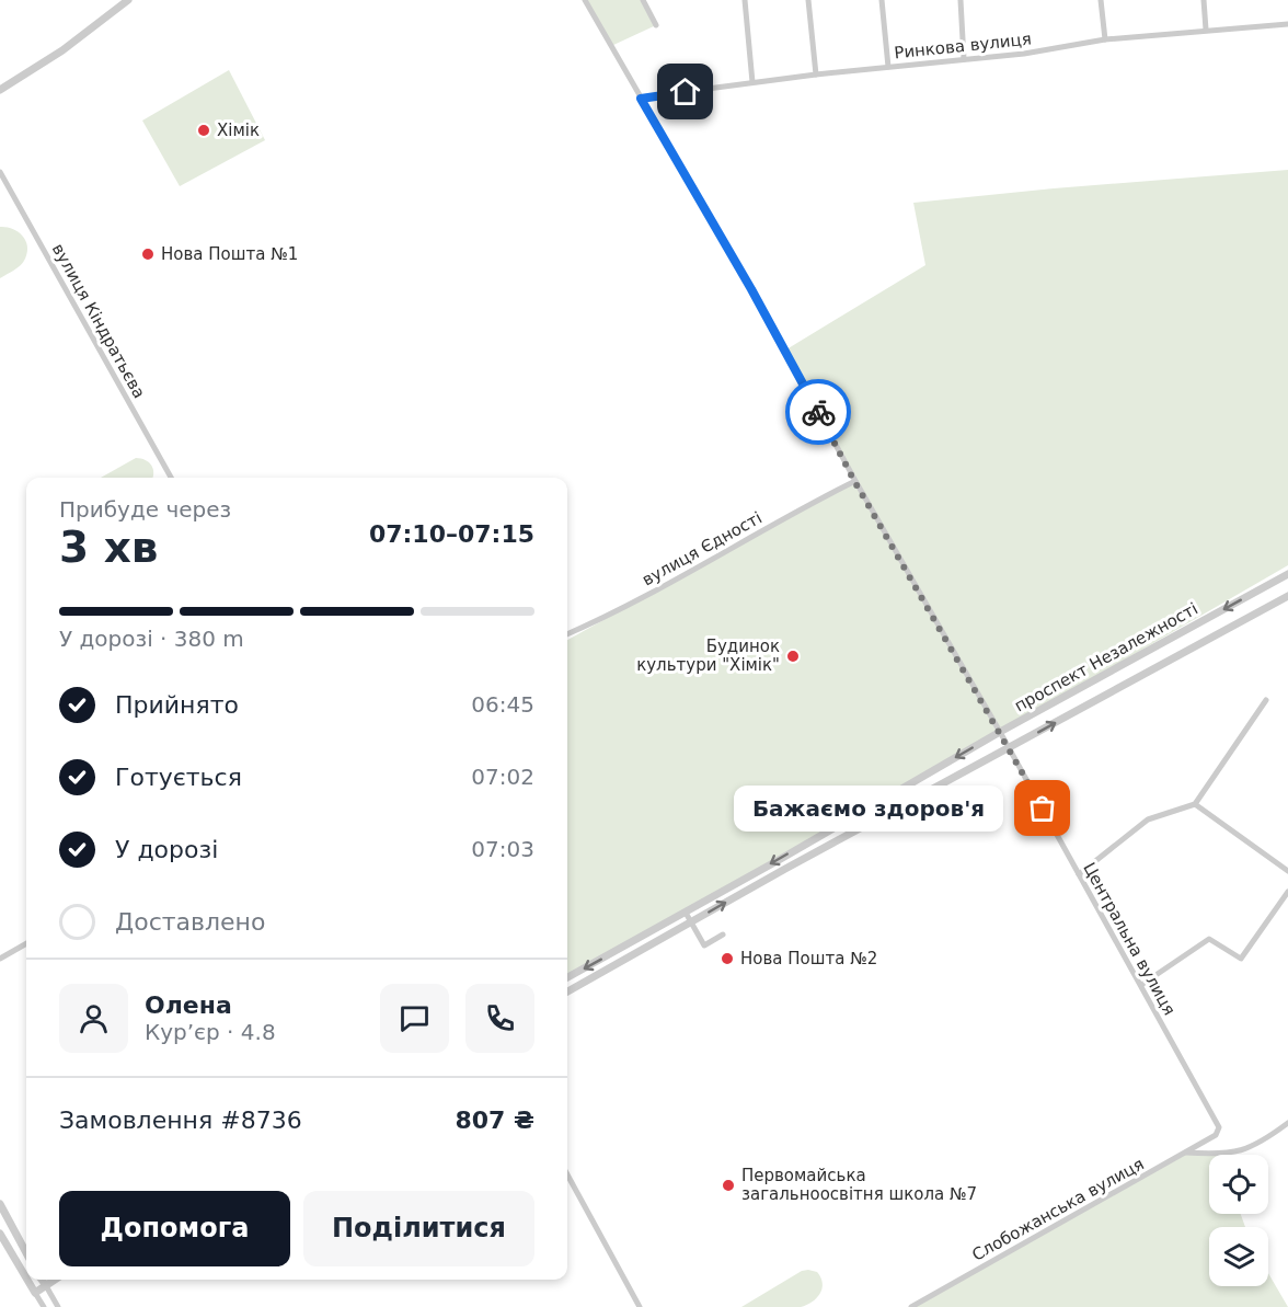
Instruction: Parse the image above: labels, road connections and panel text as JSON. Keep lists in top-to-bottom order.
{
  "streets": {
    "street": [
      "Ринкова вулиця",
      "вулиця Кіндратьєва",
      "вулиця Єдності",
      "проспект Незалежності",
      "Центральна вулиця",
      "Слобожанська вулиця"
    ]
  },
  "crossings": [
    ["Ринкова вулиця", "Центральна вулиця"],
    ["вулиця Єдності", "Центральна вулиця"],
    ["проспект Незалежності", "Центральна вулиця"],
    ["Центральна вулиця", "Слобожанська вулиця"]
  ],
  "places": [
    "Хімік",
    "Нова Пошта №1",
    "Будинок культури \"Хімік\"",
    "Бажаємо здоров'я",
    "Нова Пошта №2",
    "Первомайська загальноосвітня школа №7"
  ],
  "page": {
    "heading": ["3 хв", "Прибуде через", "07:10–07:15"],
    "panel": [
      "Олена",
      "Кур’єр · 4.8",
      "Замовлення #8736",
      "807 ₴"
    ],
    "bar": "У дорозі · 380 m",
    "list": [
      ["Прийнято", "06:45"],
      ["Готується", "07:02"],
      ["У дорозі", "07:03"],
      "Доставлено"
    ],
    "bubble": "Бажаємо здоров'я",
    "buttons": ["Допомога", "Поділитися"]
  }
}
